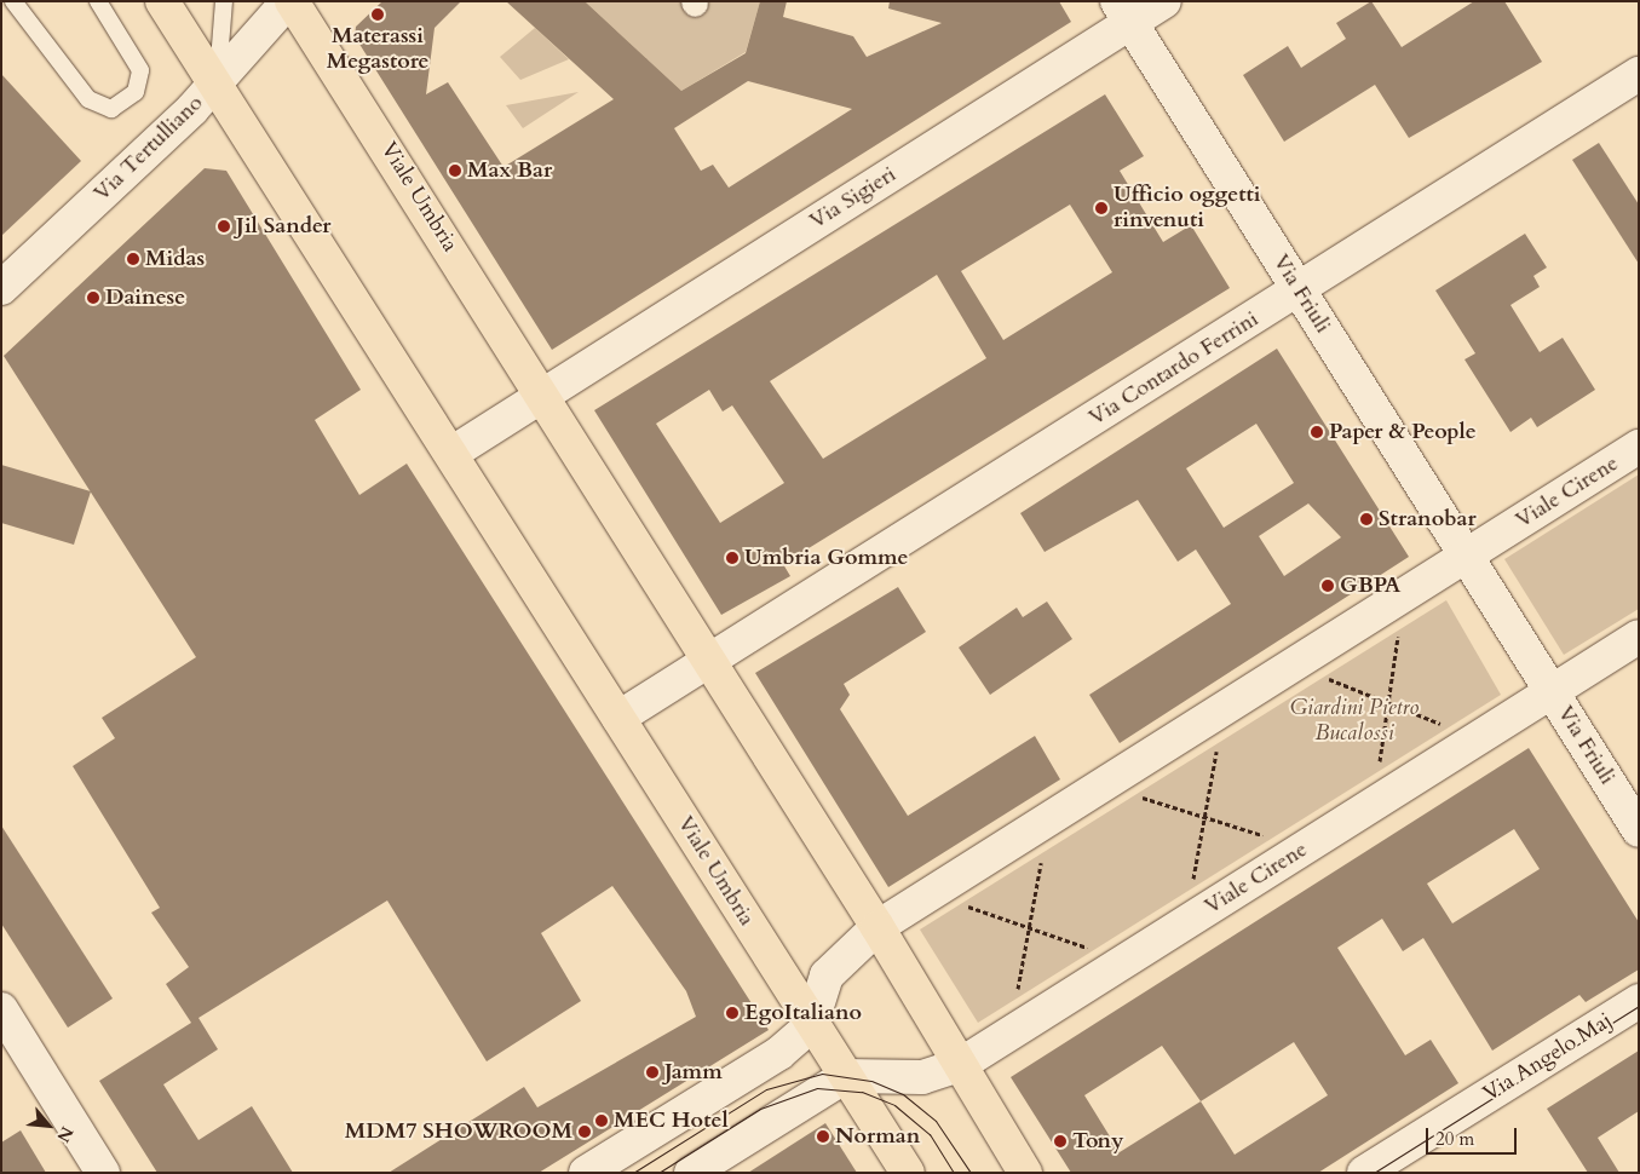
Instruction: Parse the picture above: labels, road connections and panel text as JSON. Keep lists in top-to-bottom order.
{
  "streets": {
    "main road": ["Viale Umbria"],
    "street": [
      "Via Tertulliano",
      "Via Sigieri",
      "Via Friuli",
      "Via Contardo Ferrini",
      "Viale Cirene",
      "Via Angelo Maj"
    ]
  },
  "crossings": [
    ["Via Tertulliano", "Viale Umbria"],
    ["Viale Umbria", "Via Sigieri"],
    ["Viale Umbria", "Via Contardo Ferrini"],
    ["Viale Umbria", "Viale Cirene"],
    ["Via Sigieri", "Via Friuli"],
    ["Via Friuli", "Via Contardo Ferrini"],
    ["Via Friuli", "Viale Cirene"]
  ],
  "parks": ["Giardini Pietro Bucalossi"],
  "places": [
    "Materassi Megastore",
    "Max Bar",
    "Ufficio oggetti rinvenuti",
    "Jil Sander",
    "Midas",
    "Dainese",
    "Paper & People",
    "Stranobar",
    "Umbria Gomme",
    "GBPA",
    "EgoItaliano",
    "Jamm",
    "MEC Hotel",
    "MDM7 SHOWROOM",
    "Norman",
    "Tony"
  ],
  "scale_bar": "20 m",
  "north": "bottom right"
}
